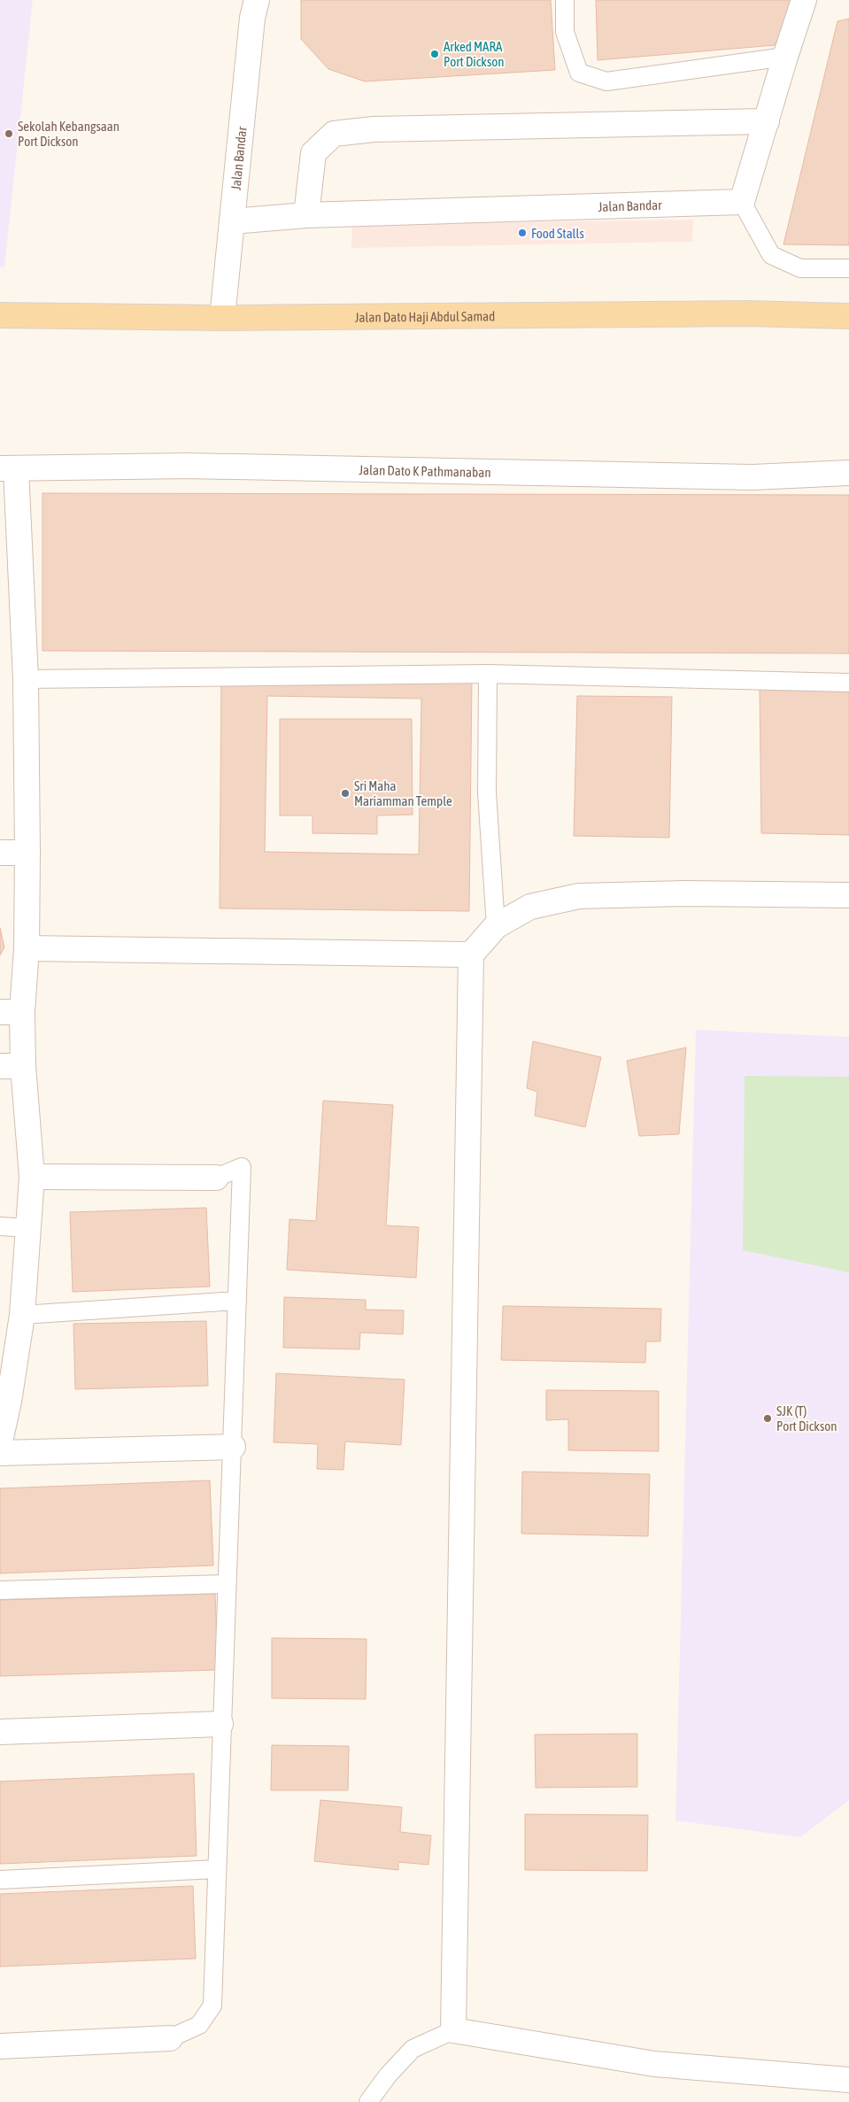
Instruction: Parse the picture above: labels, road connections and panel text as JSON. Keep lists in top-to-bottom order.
{
  "streets": {
    "main road": ["Jalan Dato Haji Abdul Samad"],
    "street": ["Jalan Bandar", "Jalan Dato K Pathmanaban"]
  },
  "crossings": [
    ["Jalan Bandar", "Jalan Dato Haji Abdul Samad"]
  ],
  "places": [
    "Arked MARA Port Dickson",
    "Sekolah Kebangsaan Port Dickson",
    "Food Stalls",
    "Sri Maha Mariamman Temple",
    "SJK (T) Port Dickson"
  ]
}
